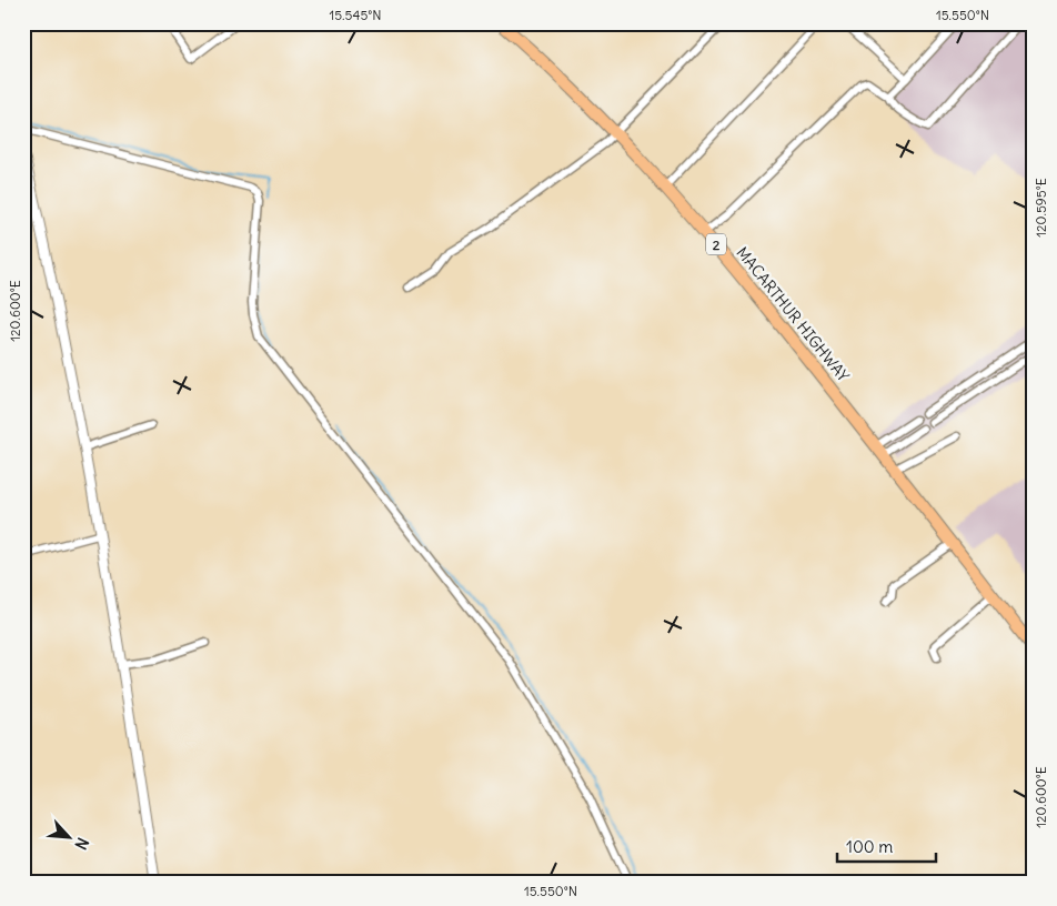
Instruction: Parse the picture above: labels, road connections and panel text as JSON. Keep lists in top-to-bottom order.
{
  "streets": {
    "highway": ["2", "MACARTHUR HIGHWAY"]
  },
  "scale_bar": "100 m",
  "north": "bottom right",
  "coordinates": [
    "15.545°N",
    "15.550°N",
    "120.595°E",
    "120.600°E"
  ]
}
